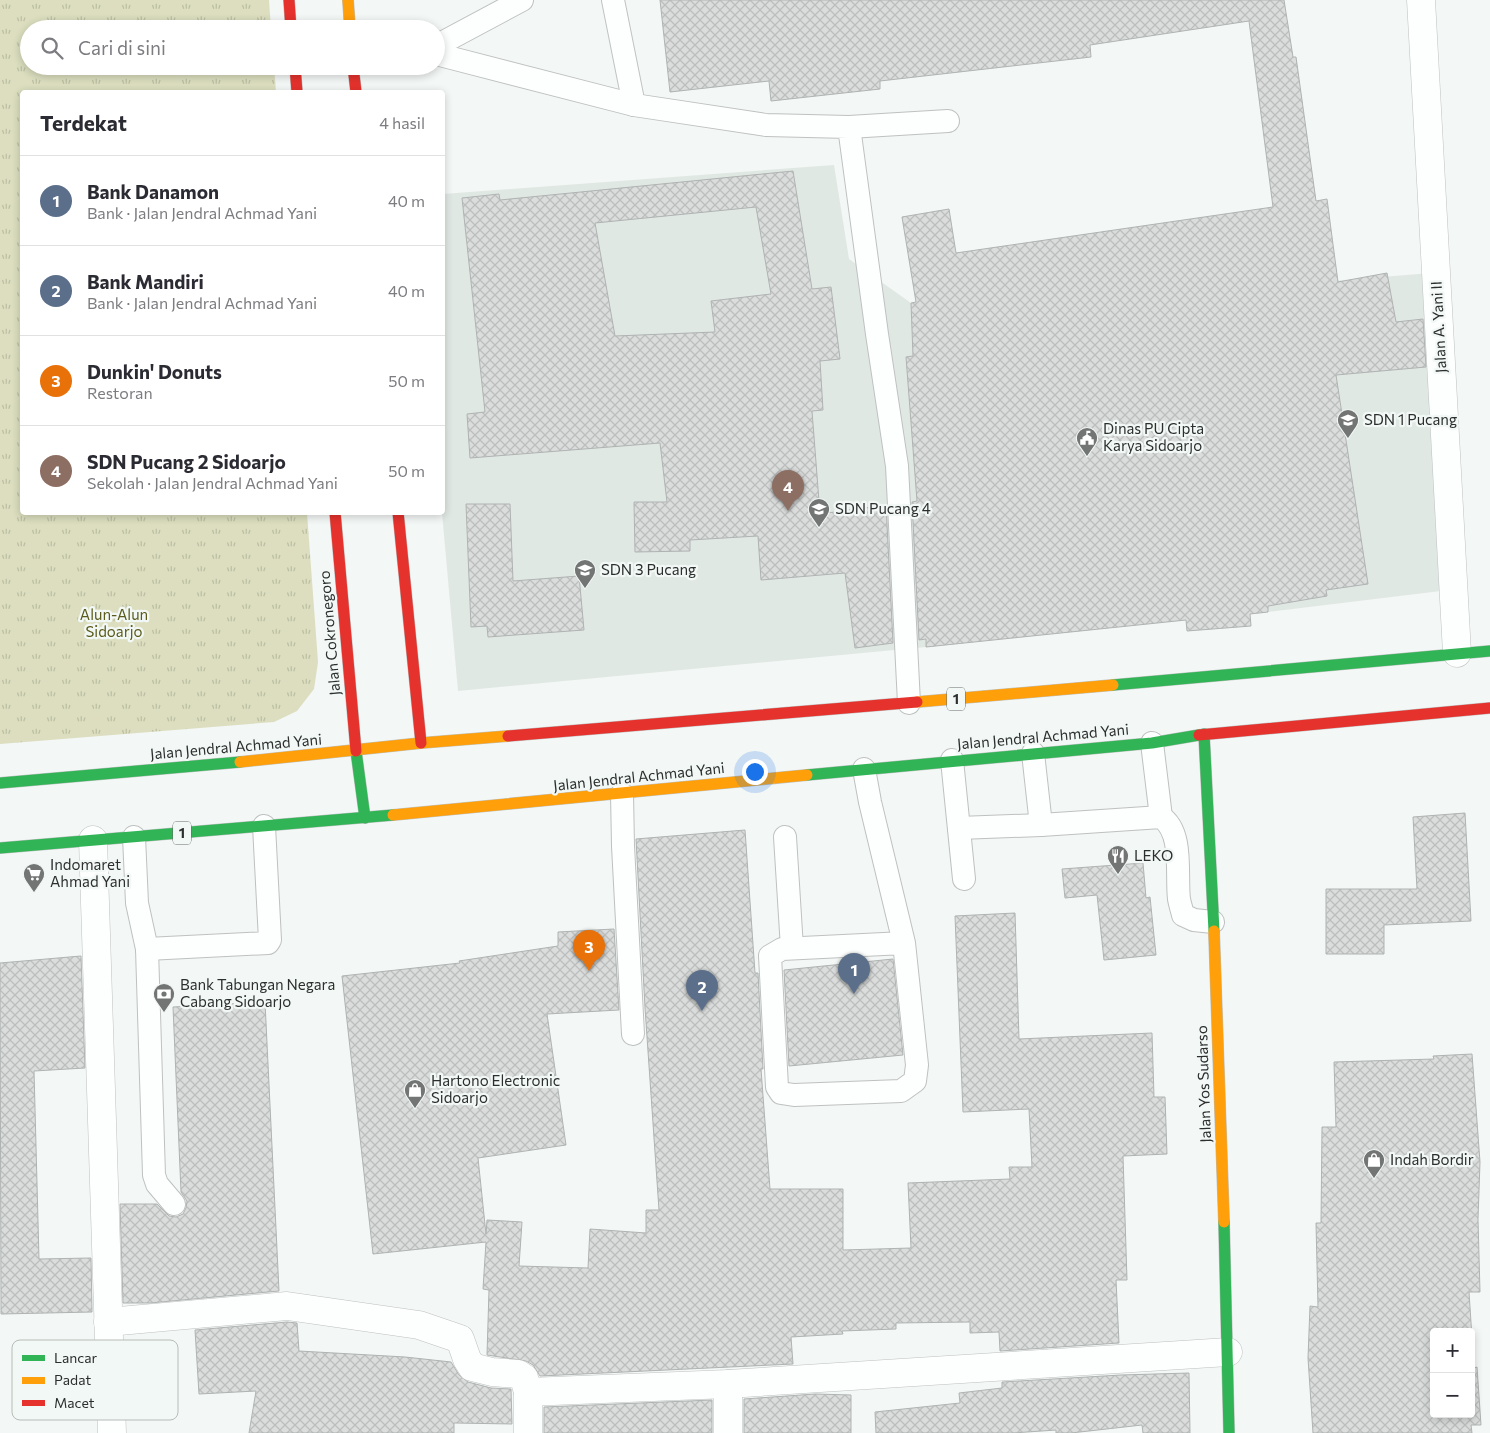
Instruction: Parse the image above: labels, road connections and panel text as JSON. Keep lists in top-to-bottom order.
{
  "streets": {
    "main road": [
      "Jalan Cokronegoro",
      "1",
      "Jalan Jendral Achmad Yani",
      "Jalan Yos Sudarso"
    ],
    "street": ["Jalan A. Yani II"]
  },
  "crossings": [
    ["Jalan A. Yani II", "Jalan Jendral Achmad Yani"],
    ["Jalan Cokronegoro", "Jalan Jendral Achmad Yani"],
    ["Jalan Jendral Achmad Yani", "Jalan Yos Sudarso"]
  ],
  "parks": ["Alun-Alun Sidoarjo"],
  "places": {
    "school or university": ["SDN 1 Pucang", "SDN Pucang 4", "SDN 3 Pucang"],
    "public building": ["Dinas PU Cipta Karya Sidoarjo"],
    "restaurant": ["LEKO"],
    "supermarket": ["Indomaret Ahmad Yani"],
    "bank": ["Bank Tabungan Negara Cabang Sidoarjo"],
    "shop": ["Hartono Electronic Sidoarjo", "Indah Bordir"]
  },
  "legend": ["Lancar", "Padat", "Macet"],
  "page": {
    "search": "Cari di sini",
    "heading": ["Terdekat", "4 hasil"],
    "list": [
      {
        "mark": "1",
        "name": "Bank Danamon",
        "note": "Bank · Jalan Jendral Achmad Yani",
        "value": "40 m"
      },
      {
        "mark": "2",
        "name": "Bank Mandiri",
        "note": "Bank · Jalan Jendral Achmad Yani",
        "value": "40 m"
      },
      {
        "mark": "3",
        "name": "Dunkin' Donuts",
        "note": "Restoran",
        "value": "50 m"
      },
      {
        "mark": "4",
        "name": "SDN Pucang 2 Sidoarjo",
        "note": "Sekolah · Jalan Jendral Achmad Yani",
        "value": "50 m"
      }
    ],
    "pins": [
      "4",
      "3",
      "1",
      "2"
    ],
    "map_buttons": ["+", "−"]
  }
}
